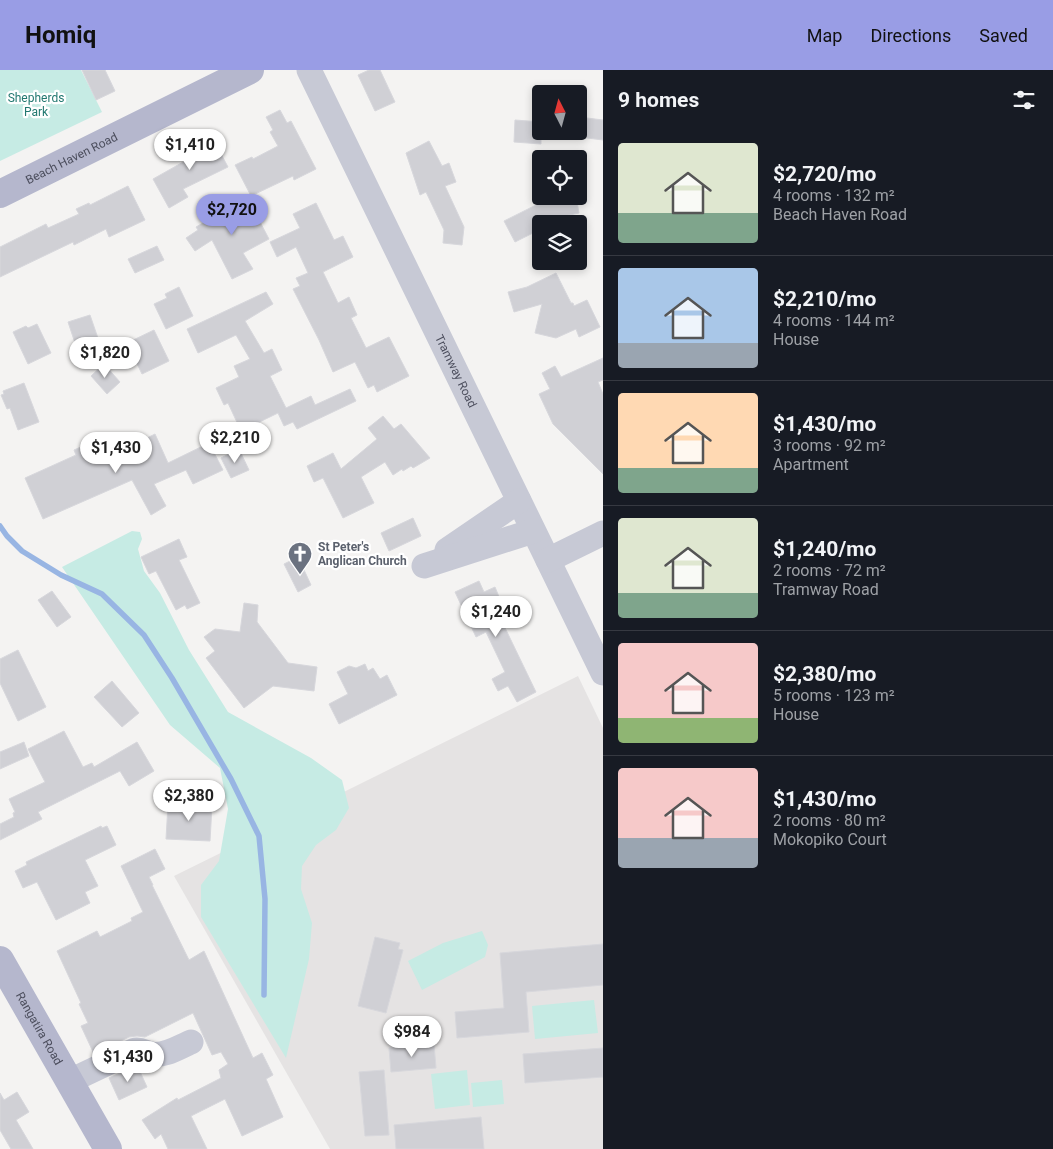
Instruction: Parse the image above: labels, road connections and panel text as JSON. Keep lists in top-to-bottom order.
{
  "streets": {
    "main road": ["Beach Haven Road", "Rangatira Road"],
    "street": ["Tramway Road"]
  },
  "parks": ["Shepherds Park"],
  "places": {
    "church": ["St Peter's Anglican Church"]
  },
  "north": "top",
  "page": {
    "header": "Homiq",
    "nav": ["Map", "Directions", "Saved"],
    "heading": "9 homes",
    "price": [
      "$1,410",
      "$2,720",
      "$1,820",
      "$2,210",
      "$1,430",
      "$1,240",
      "$2,380",
      "$984",
      "$1,430"
    ],
    "list": [
      {
        "name": "$2,720/mo",
        "note": "4 rooms · 132 m² · Beach Haven Road"
      },
      {
        "name": "$2,210/mo",
        "note": "4 rooms · 144 m² · House"
      },
      {
        "name": "$1,430/mo",
        "note": "3 rooms · 92 m² · Apartment"
      },
      {
        "name": "$1,240/mo",
        "note": "2 rooms · 72 m² · Tramway Road"
      },
      {
        "name": "$2,380/mo",
        "note": "5 rooms · 123 m² · House"
      },
      {
        "name": "$1,430/mo",
        "note": "2 rooms · 80 m² · Mokopiko Court"
      }
    ]
  }
}
